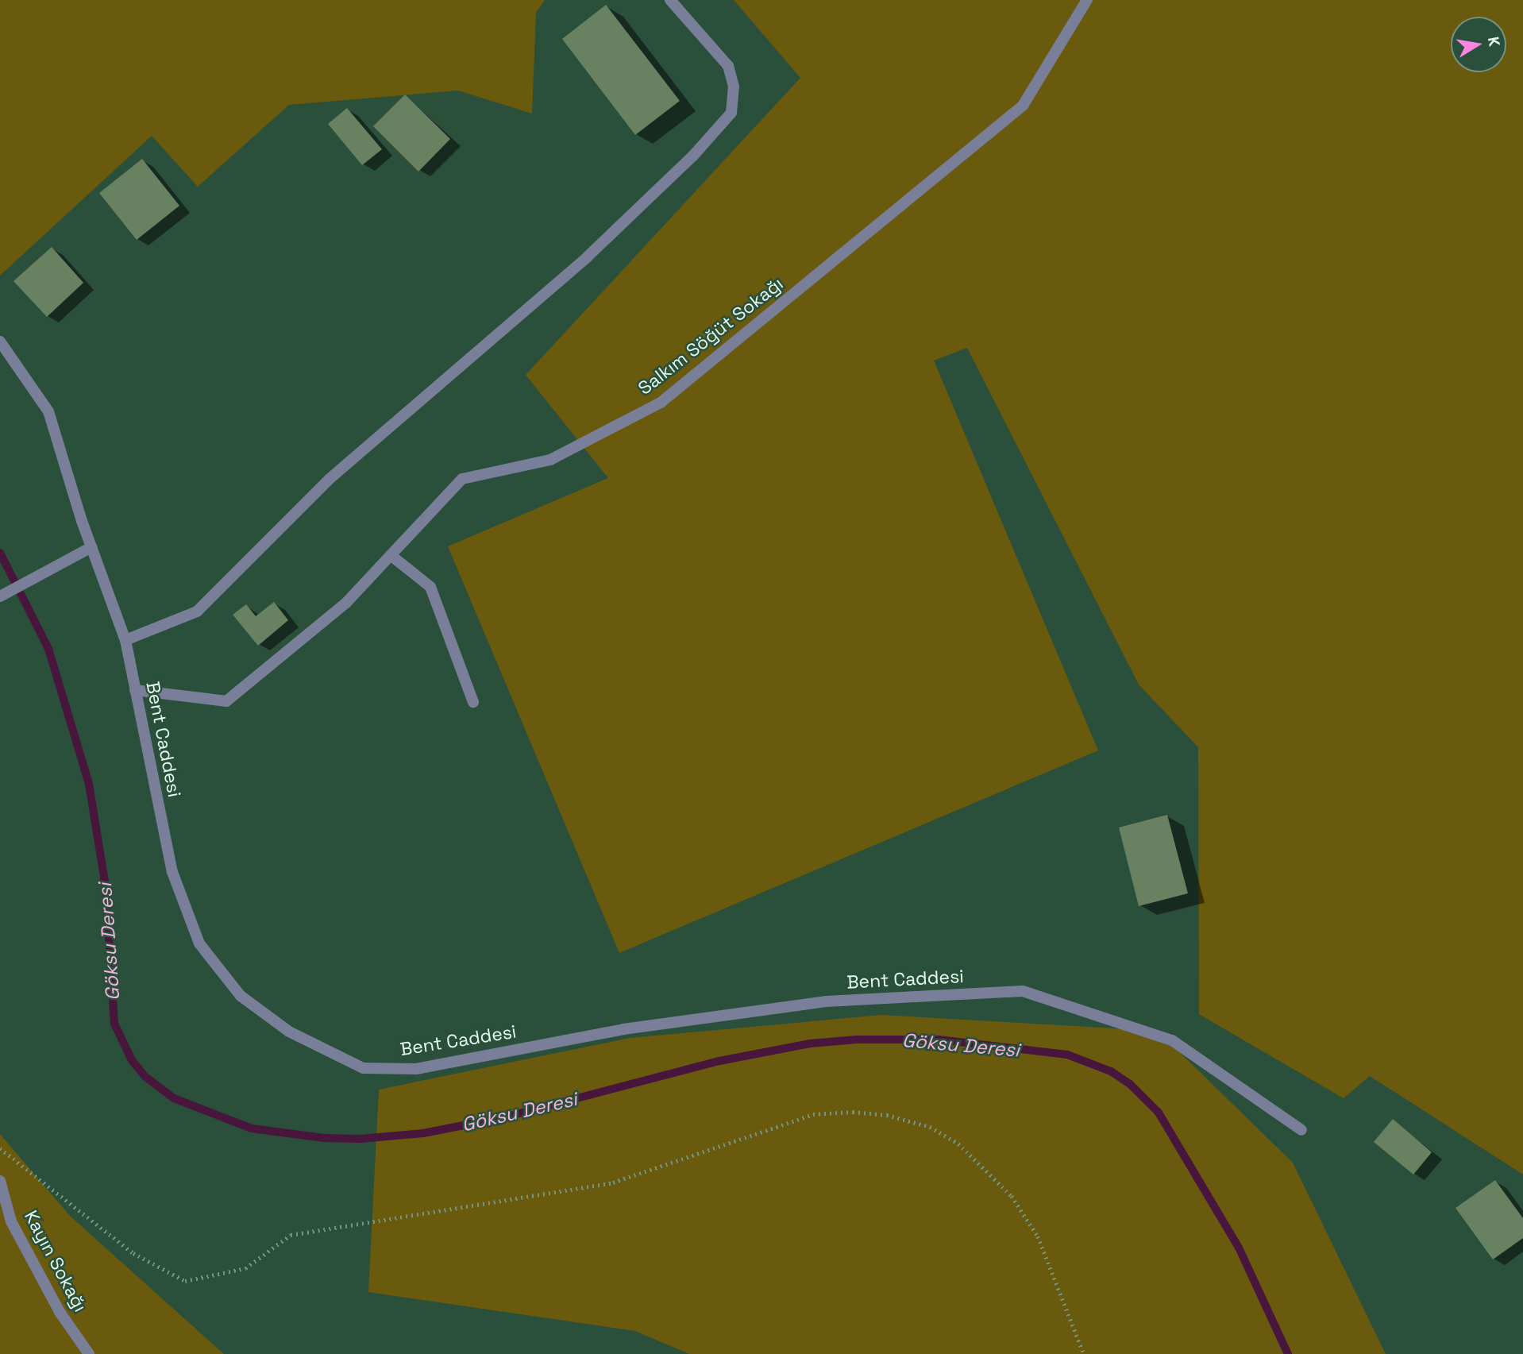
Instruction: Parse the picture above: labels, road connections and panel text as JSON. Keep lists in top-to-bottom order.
{
  "streets": {
    "street": ["Salkım Söğüt Sokağı", "Bent Caddesi", "Kayın Sokağı"]
  },
  "crossings": [
    ["Salkım Söğüt Sokağı", "Bent Caddesi"]
  ],
  "water": ["Göksu Deresi"],
  "north": "right"
}
